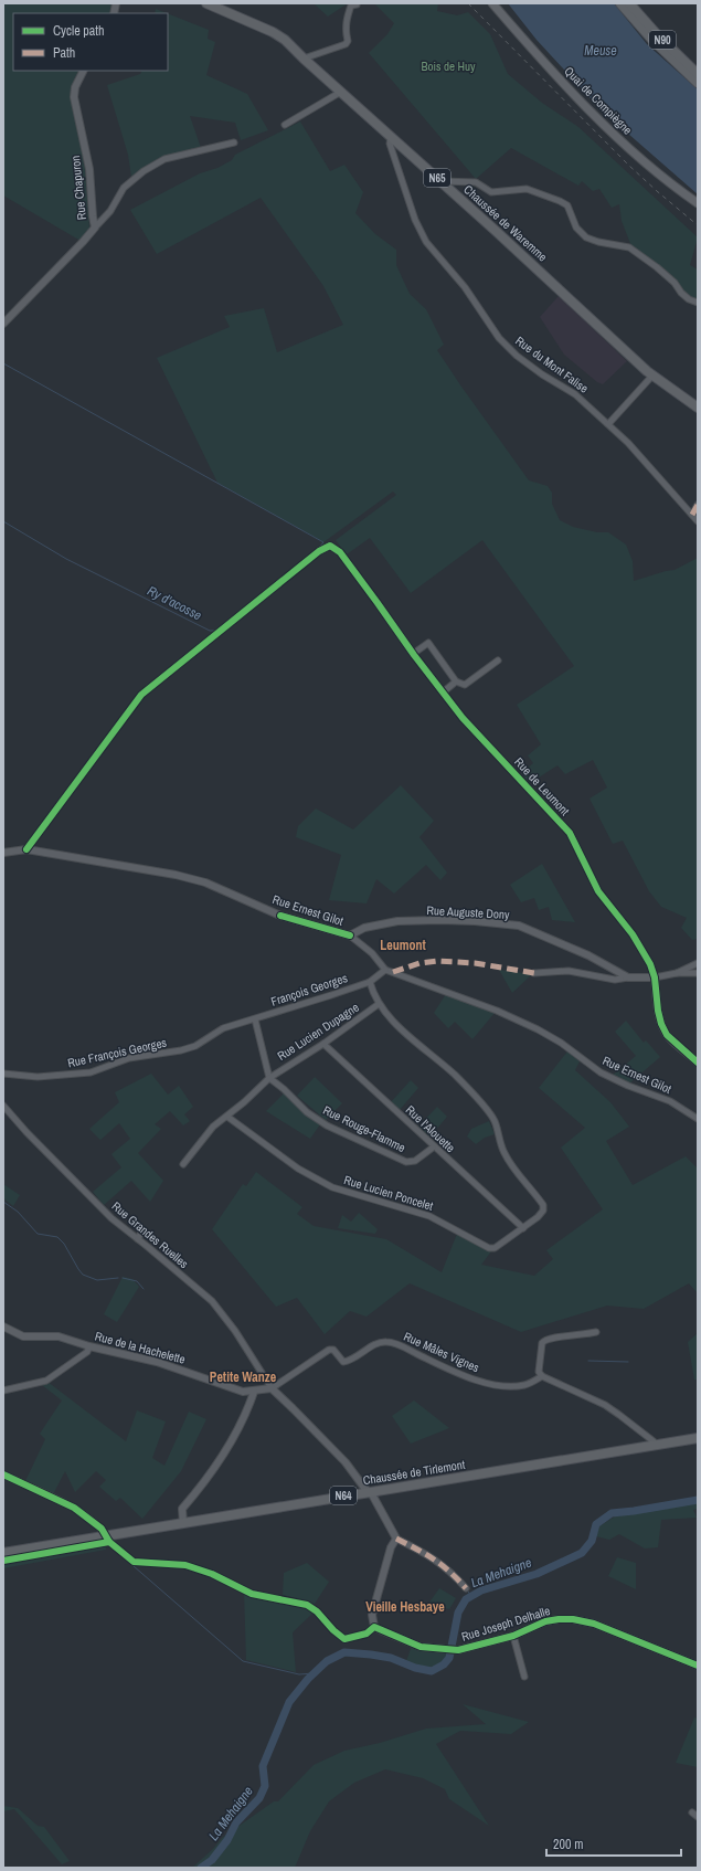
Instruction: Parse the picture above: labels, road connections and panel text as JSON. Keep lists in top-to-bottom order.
{
  "streets": {
    "main road": [
      "N90",
      "Quai de Compiègne",
      "N65",
      "Chaussée de Waremme",
      "Chaussée de Tirlemont",
      "N64"
    ],
    "street": [
      "Rue Chapuron",
      "Rue du Mont Falise",
      "Rue de Leumont",
      "Rue Ernest Gilot",
      "Rue Auguste Dony",
      "François Georges",
      "Rue Lucien Dupagne",
      "Rue François Georges",
      "Rue Rouge-Flamme",
      "Rue l'Alouette",
      "Rue Lucien Poncelet",
      "Rue Grandes Ruelles",
      "Rue de la Hachelette",
      "Rue Mâles Vignes",
      "Rue Joseph Delhalle"
    ]
  },
  "crossings": [
    ["Chaussée de Waremme", "Rue du Mont Falise"],
    ["Rue de Leumont", "Rue Ernest Gilot"],
    ["Rue de Leumont", "Rue Auguste Dony"],
    ["Rue Ernest Gilot", "Rue Auguste Dony"],
    ["François Georges", "Rue Lucien Dupagne"],
    ["François Georges", "Rue François Georges"],
    ["François Georges", "Rue Lucien Poncelet"],
    ["Rue Lucien Dupagne", "Rue François Georges"],
    ["Rue Lucien Dupagne", "Rue Rouge-Flamme"],
    ["Rue Lucien Dupagne", "Rue l'Alouette"],
    ["Rue Lucien Dupagne", "Rue Lucien Poncelet"],
    ["Rue Rouge-Flamme", "Rue l'Alouette"],
    ["Rue l'Alouette", "Rue Lucien Poncelet"],
    ["Rue Grandes Ruelles", "Rue de la Hachelette"],
    ["Rue Grandes Ruelles", "Rue Mâles Vignes"],
    ["Rue de la Hachelette", "Rue Mâles Vignes"]
  ],
  "districts": ["Leumont", "Petite Wanze", "Vieille Hesbaye"],
  "water": ["Meuse", "Ry d'acosse", "La Mehaigne"],
  "parks": ["Bois de Huy"],
  "legend": ["Cycle path", "Path"],
  "scale_bar": "200 m"
}
